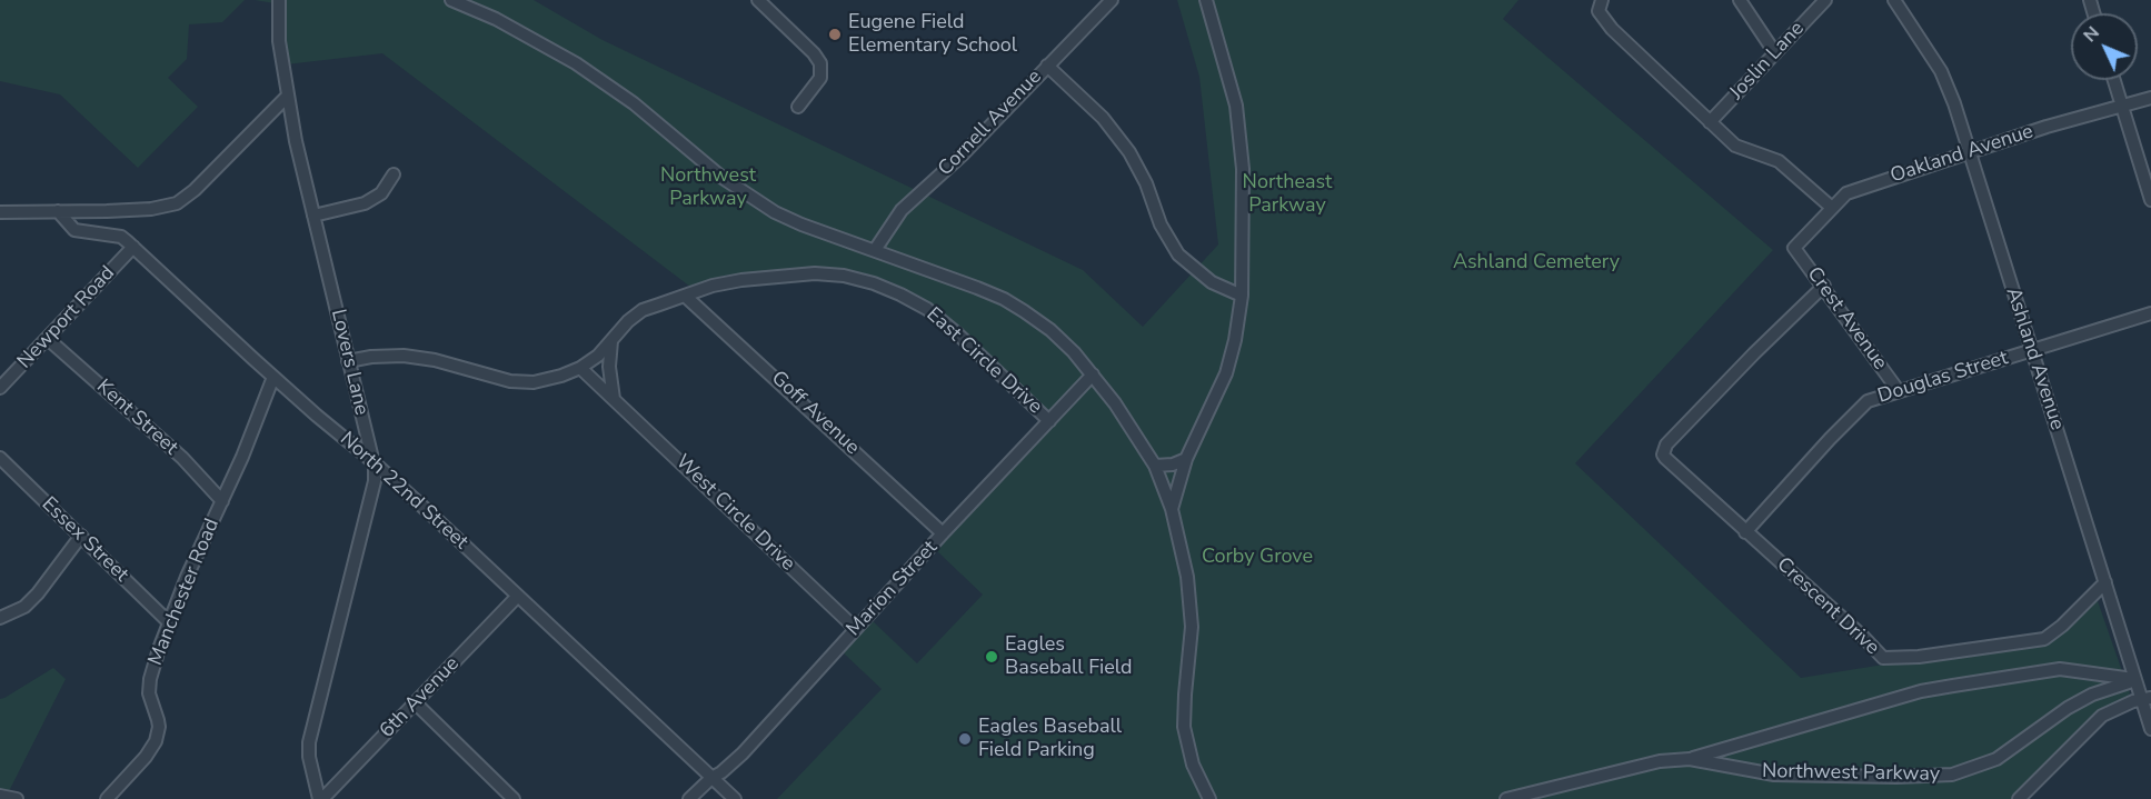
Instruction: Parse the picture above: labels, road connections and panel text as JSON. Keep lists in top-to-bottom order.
{
  "streets": {
    "street": [
      "Joslin Lane",
      "Cornell Avenue",
      "Oakland Avenue",
      "Newport Road",
      "Crest Avenue",
      "Ashland Avenue",
      "East Circle Drive",
      "Lovers Lane",
      "Douglas Street",
      "Goff Avenue",
      "Kent Street",
      "North 22nd Street",
      "West Circle Drive",
      "Essex Street",
      "Marion Street",
      "Manchester Road",
      "Crescent Drive",
      "6th Avenue",
      "Northwest Parkway"
    ]
  },
  "crossings": [
    ["Oakland Avenue", "Crest Avenue"],
    ["Oakland Avenue", "Ashland Avenue"],
    ["Newport Road", "Kent Street"],
    ["Newport Road", "North 22nd Street"],
    ["Crest Avenue", "Douglas Street"],
    ["Crest Avenue", "Crescent Drive"],
    ["Ashland Avenue", "Douglas Street"],
    ["Ashland Avenue", "Crescent Drive"],
    ["Ashland Avenue", "Northwest Parkway"],
    ["East Circle Drive", "Goff Avenue"],
    ["East Circle Drive", "West Circle Drive"],
    ["East Circle Drive", "Marion Street"],
    ["Lovers Lane", "North 22nd Street"],
    ["Lovers Lane", "6th Avenue"],
    ["Douglas Street", "Crescent Drive"],
    ["Goff Avenue", "Marion Street"],
    ["Kent Street", "Manchester Road"],
    ["North 22nd Street", "Marion Street"],
    ["North 22nd Street", "Manchester Road"],
    ["North 22nd Street", "6th Avenue"],
    ["West Circle Drive", "Marion Street"],
    ["Essex Street", "Manchester Road"]
  ],
  "parks": [
    "Northwest Parkway",
    "Northeast Parkway",
    "Ashland Cemetery",
    "Corby Grove"
  ],
  "places": ["Eugene Field Elementary School", "Eagles Baseball Field", "Eagles Baseball Field Parking"],
  "north": "top left"
}
